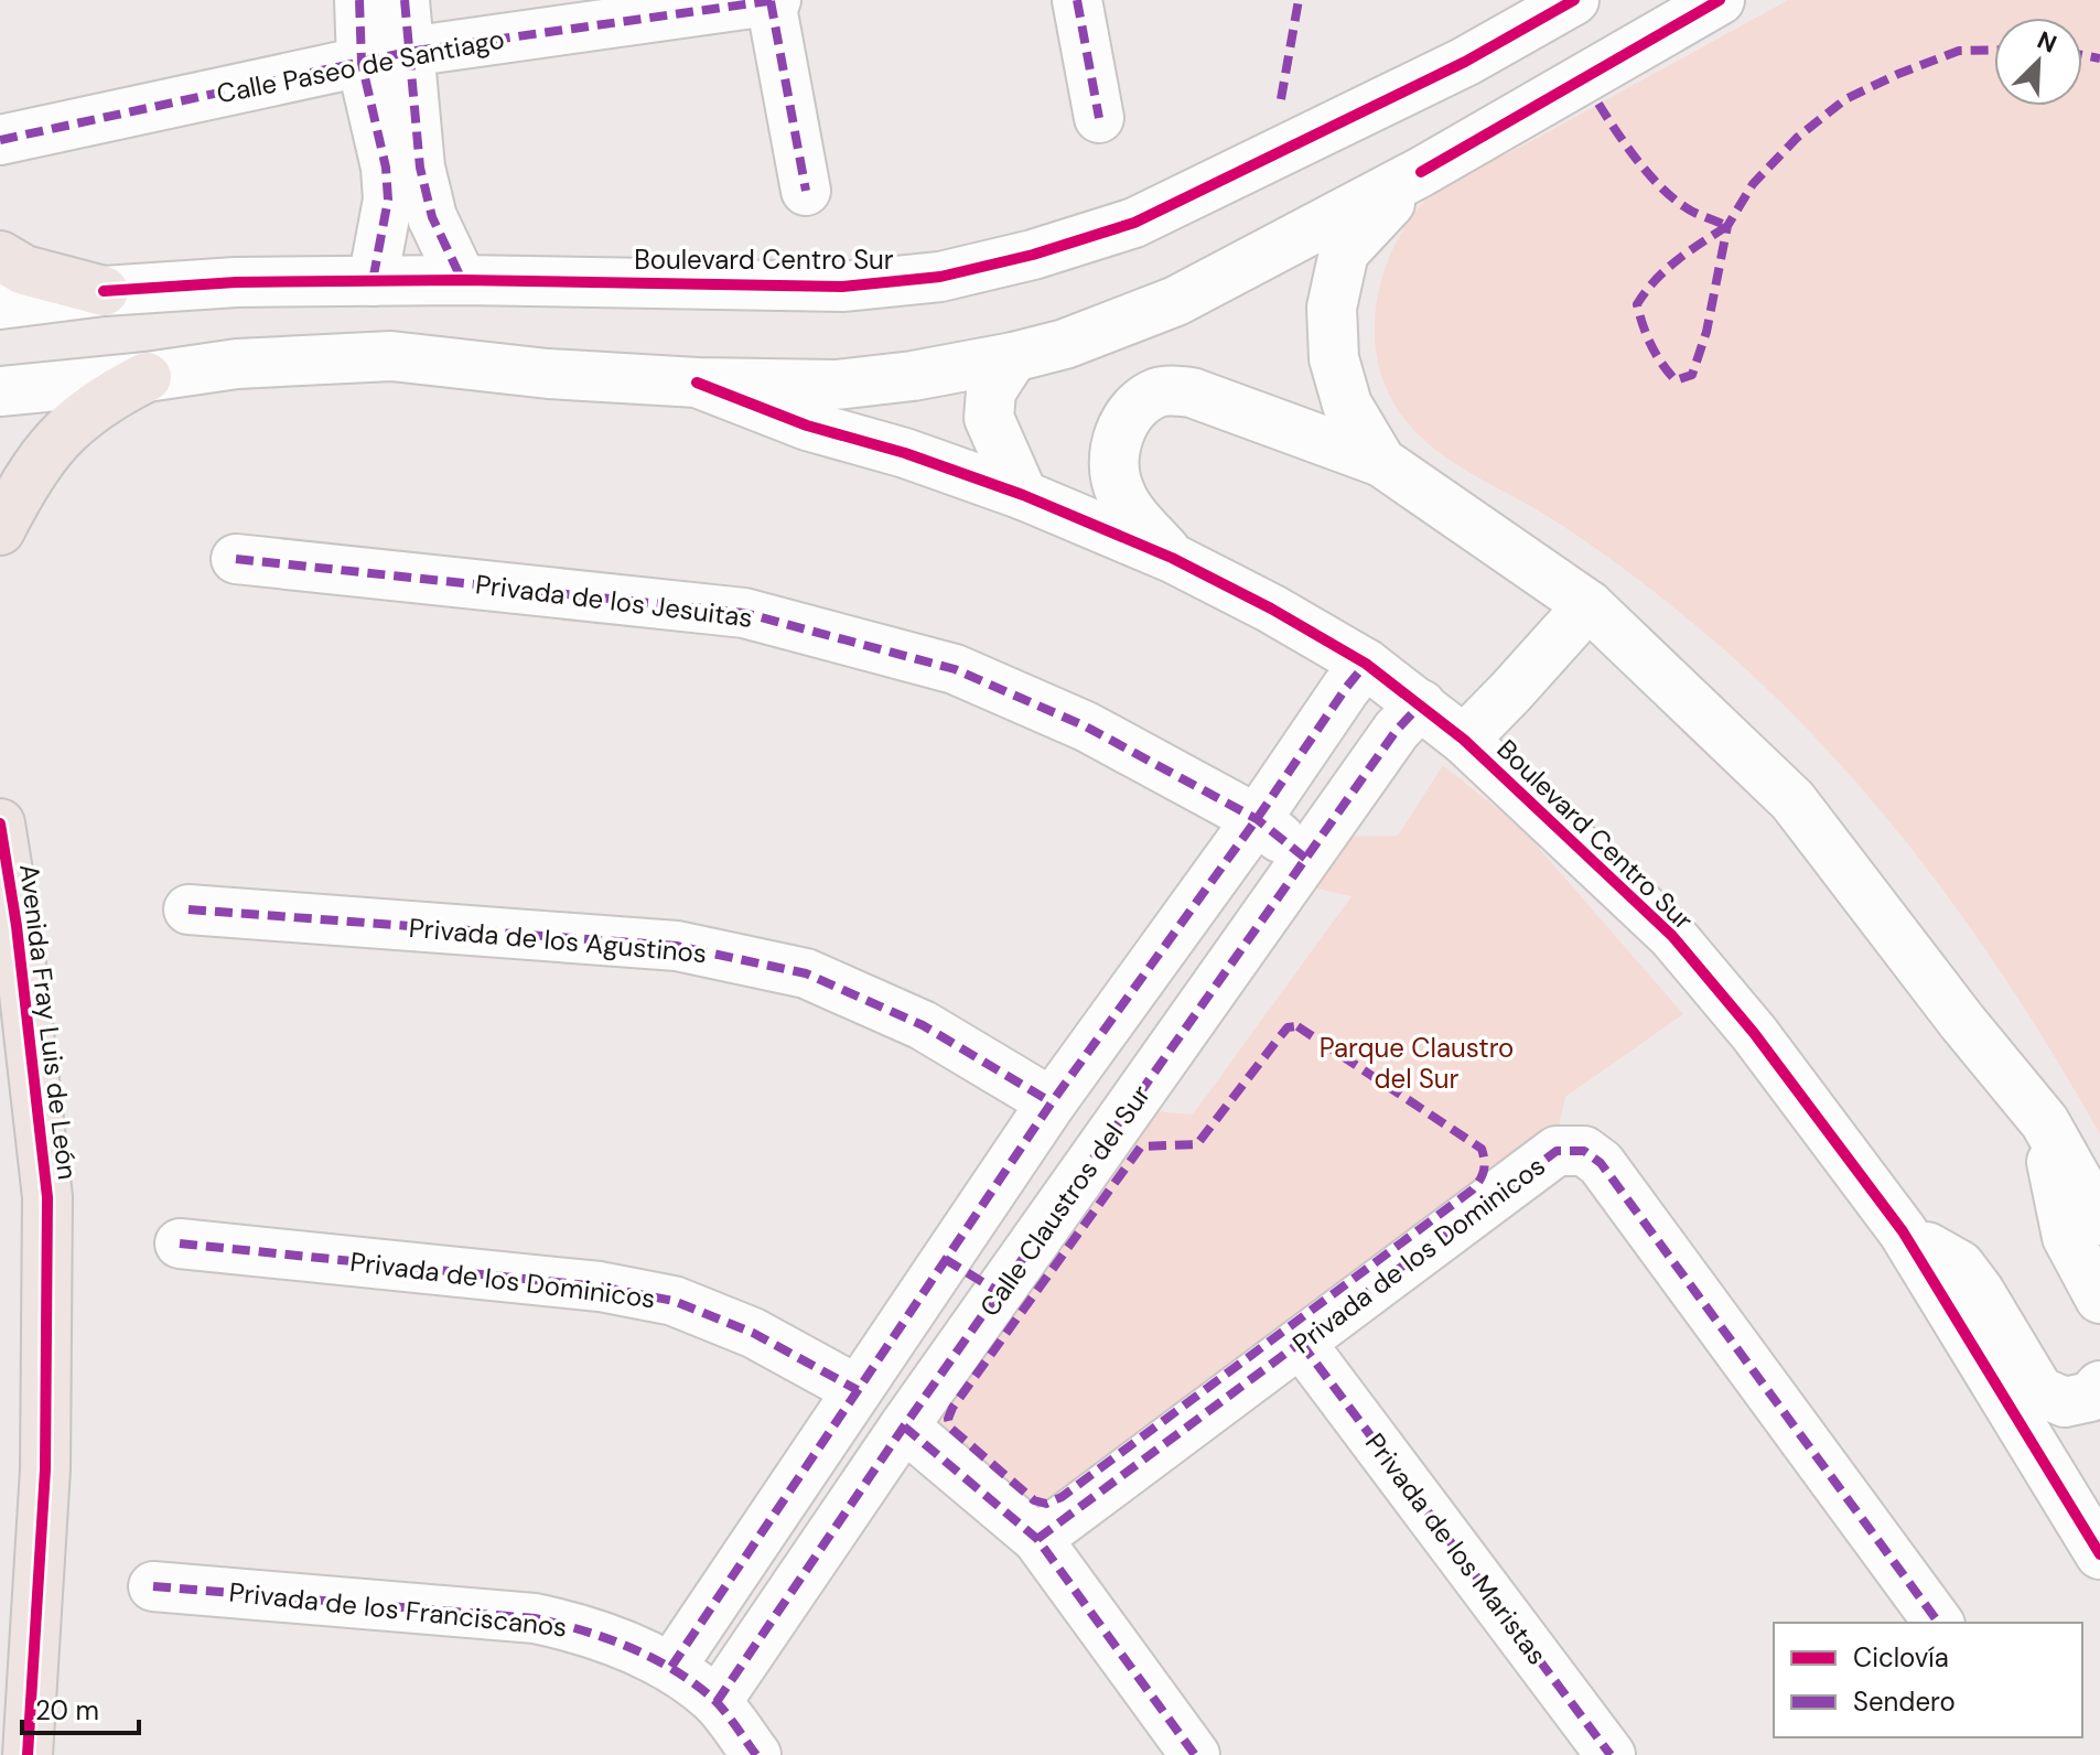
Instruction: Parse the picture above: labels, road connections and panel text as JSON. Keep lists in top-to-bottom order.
{
  "streets": {
    "main road": ["Avenida Fray Luis de León"],
    "street": [
      "Calle Paseo de Santiago",
      "Boulevard Centro Sur",
      "Privada de los Jesuitas",
      "Privada de los Agustinos",
      "Calle Claustros del Sur",
      "Privada de los Dominicos",
      "Privada de los Maristas",
      "Privada de los Franciscanos"
    ]
  },
  "crossings": [
    ["Boulevard Centro Sur", "Calle Claustros del Sur"],
    ["Privada de los Jesuitas", "Calle Claustros del Sur"],
    ["Calle Claustros del Sur", "Privada de los Franciscanos"],
    ["Privada de los Dominicos", "Privada de los Maristas"]
  ],
  "parks": ["Parque Claustro del Sur"],
  "legend": ["Ciclovía", "Sendero"],
  "scale_bar": "20 m",
  "north": "top right"
}
